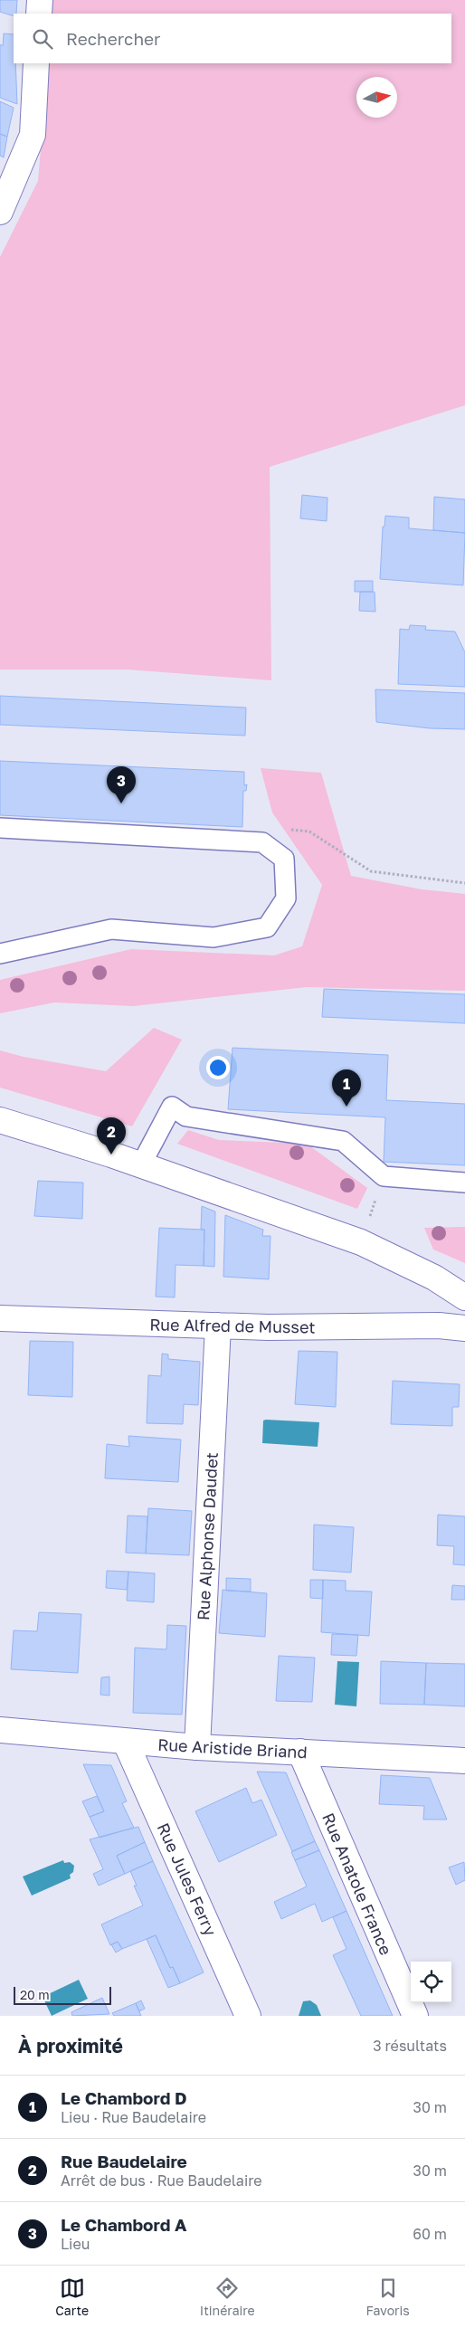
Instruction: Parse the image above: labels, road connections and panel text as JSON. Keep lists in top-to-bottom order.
{
  "streets": {
    "street": [
      "Rue Alfred de Musset",
      "Rue Alphonse Daudet",
      "Rue Aristide Briand",
      "Rue Jules Ferry",
      "Rue Anatole France"
    ]
  },
  "crossings": [
    ["Rue Alfred de Musset", "Rue Alphonse Daudet"],
    ["Rue Alphonse Daudet", "Rue Aristide Briand"],
    ["Rue Aristide Briand", "Rue Jules Ferry"],
    ["Rue Aristide Briand", "Rue Anatole France"]
  ],
  "scale_bar": "20 m",
  "north": "right",
  "page": {
    "search": "Rechercher",
    "pins": ["3", "1", "2"],
    "scale": "20 m",
    "heading": ["À proximité", "3 résultats"],
    "list": [
      {
        "mark": "1",
        "name": "Le Chambord D",
        "note": "Lieu · Rue Baudelaire",
        "value": "30 m"
      },
      {
        "mark": "2",
        "name": "Rue Baudelaire",
        "note": "Arrêt de bus · Rue Baudelaire",
        "value": "30 m"
      },
      {
        "mark": "3",
        "name": "Le Chambord A",
        "note": "Lieu",
        "value": "60 m"
      }
    ],
    "nav": ["Carte", "Itinéraire", "Favoris"]
  }
}
